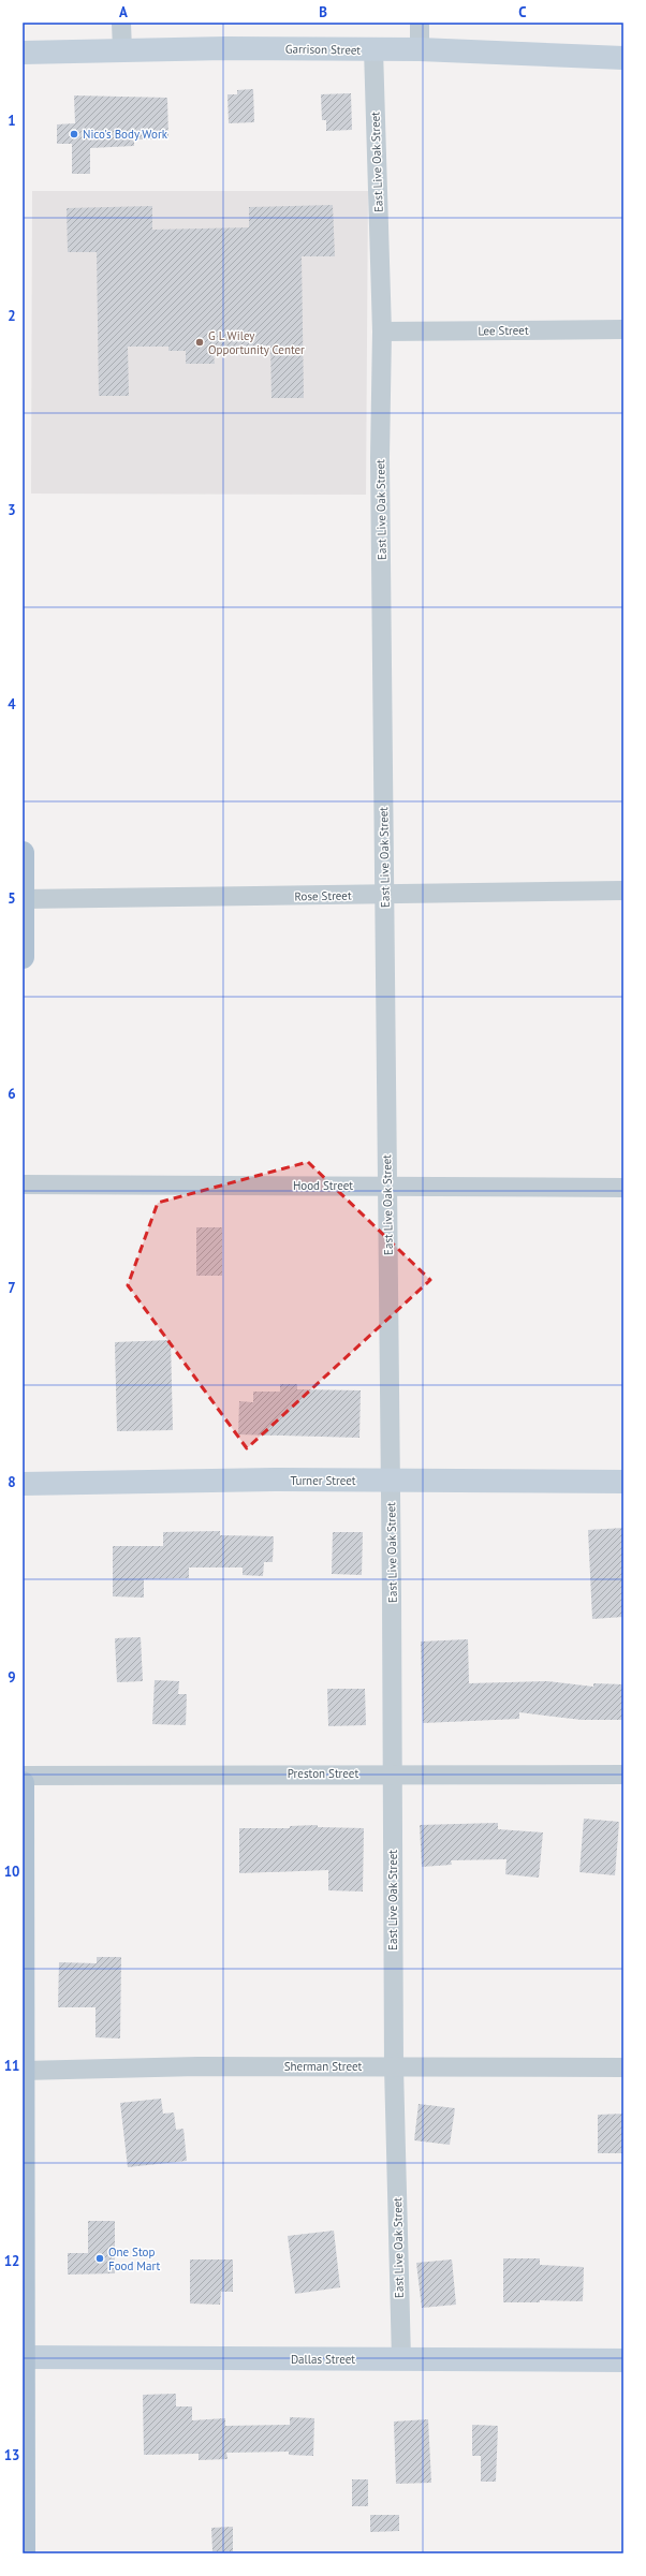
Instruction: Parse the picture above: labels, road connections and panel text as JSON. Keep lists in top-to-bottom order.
{
  "streets": {
    "street": [
      "Garrison Street",
      "East Live Oak Street",
      "Lee Street",
      "Rose Street",
      "Hood Street",
      "Turner Street",
      "Preston Street",
      "Sherman Street",
      "Dallas Street"
    ]
  },
  "crossings": [
    ["Garrison Street", "East Live Oak Street"],
    ["East Live Oak Street", "Lee Street"],
    ["East Live Oak Street", "Rose Street"],
    ["East Live Oak Street", "Hood Street"],
    ["East Live Oak Street", "Turner Street"],
    ["East Live Oak Street", "Preston Street"],
    ["East Live Oak Street", "Sherman Street"],
    ["East Live Oak Street", "Dallas Street"]
  ],
  "places": ["Nico's Body Work", "G L Wiley Opportunity Center", "One Stop Food Mart"],
  "grid": {
    "columns": ["A", "B", "C"],
    "rows": [
      "1",
      "2",
      "3",
      "4",
      "5",
      "6",
      "7",
      "8",
      "9",
      "10",
      "11",
      "12",
      "13"
    ]
  }
}
